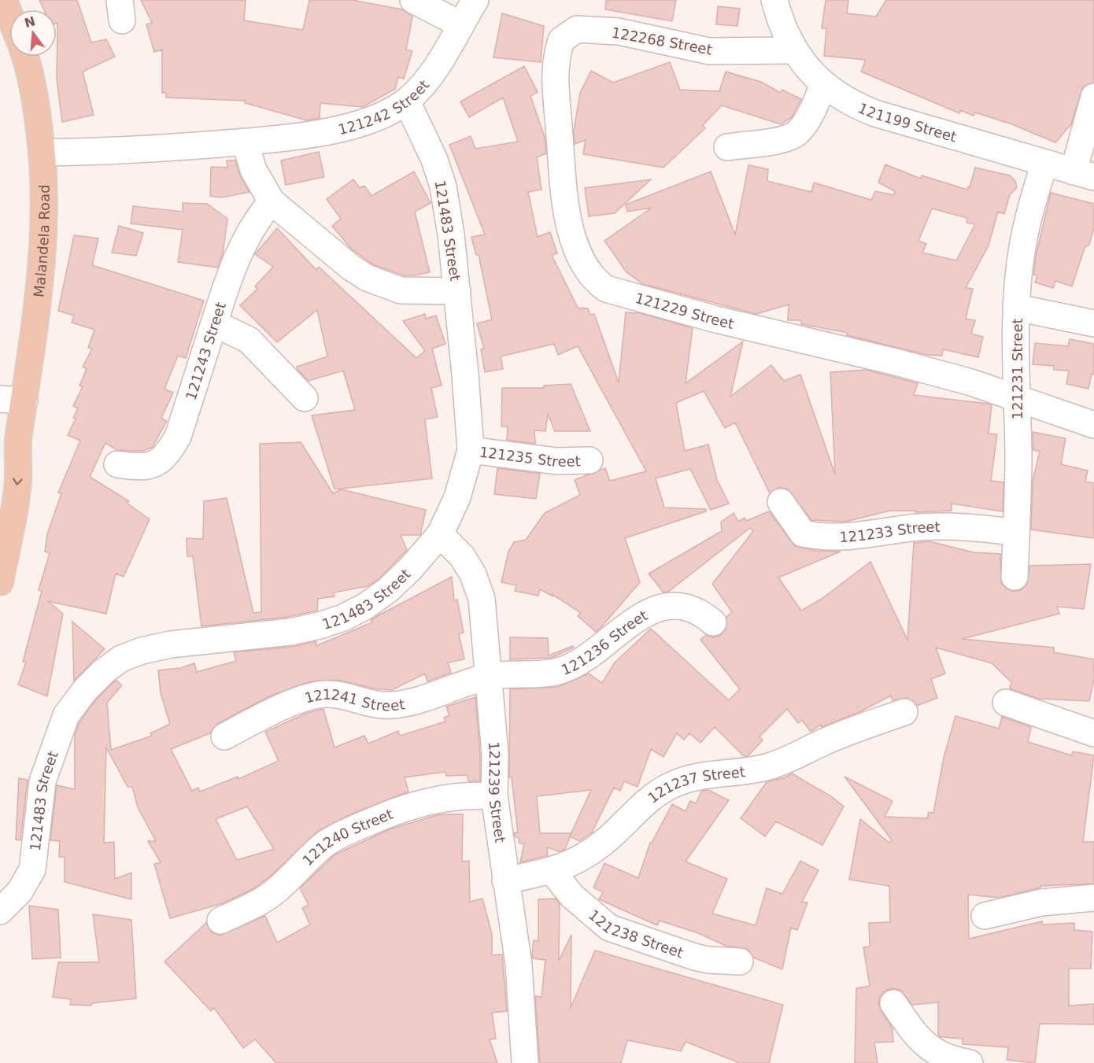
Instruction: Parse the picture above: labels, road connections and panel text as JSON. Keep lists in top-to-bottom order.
{
  "streets": {
    "main road": ["Malandela Road"],
    "street": [
      "122268 Street",
      "121242 Street",
      "121199 Street",
      "121483 Street",
      "121229 Street",
      "121243 Street",
      "121231 Street",
      "121235 Street",
      "121233 Street",
      "121236 Street",
      "121241 Street",
      "121237 Street",
      "121239 Street",
      "121240 Street",
      "121238 Street"
    ]
  },
  "crossings": [
    ["122268 Street", "121199 Street"],
    ["122268 Street", "121229 Street"],
    ["121242 Street", "121483 Street"],
    ["121242 Street", "Malandela Road"],
    ["121199 Street", "121231 Street"],
    ["121483 Street", "121235 Street"],
    ["121483 Street", "121239 Street"],
    ["121229 Street", "121231 Street"],
    ["121231 Street", "121233 Street"],
    ["121236 Street", "121241 Street"],
    ["121236 Street", "121239 Street"],
    ["121241 Street", "121239 Street"],
    ["121237 Street", "121239 Street"],
    ["121237 Street", "121238 Street"],
    ["121239 Street", "121240 Street"]
  ],
  "north": "top"
}
